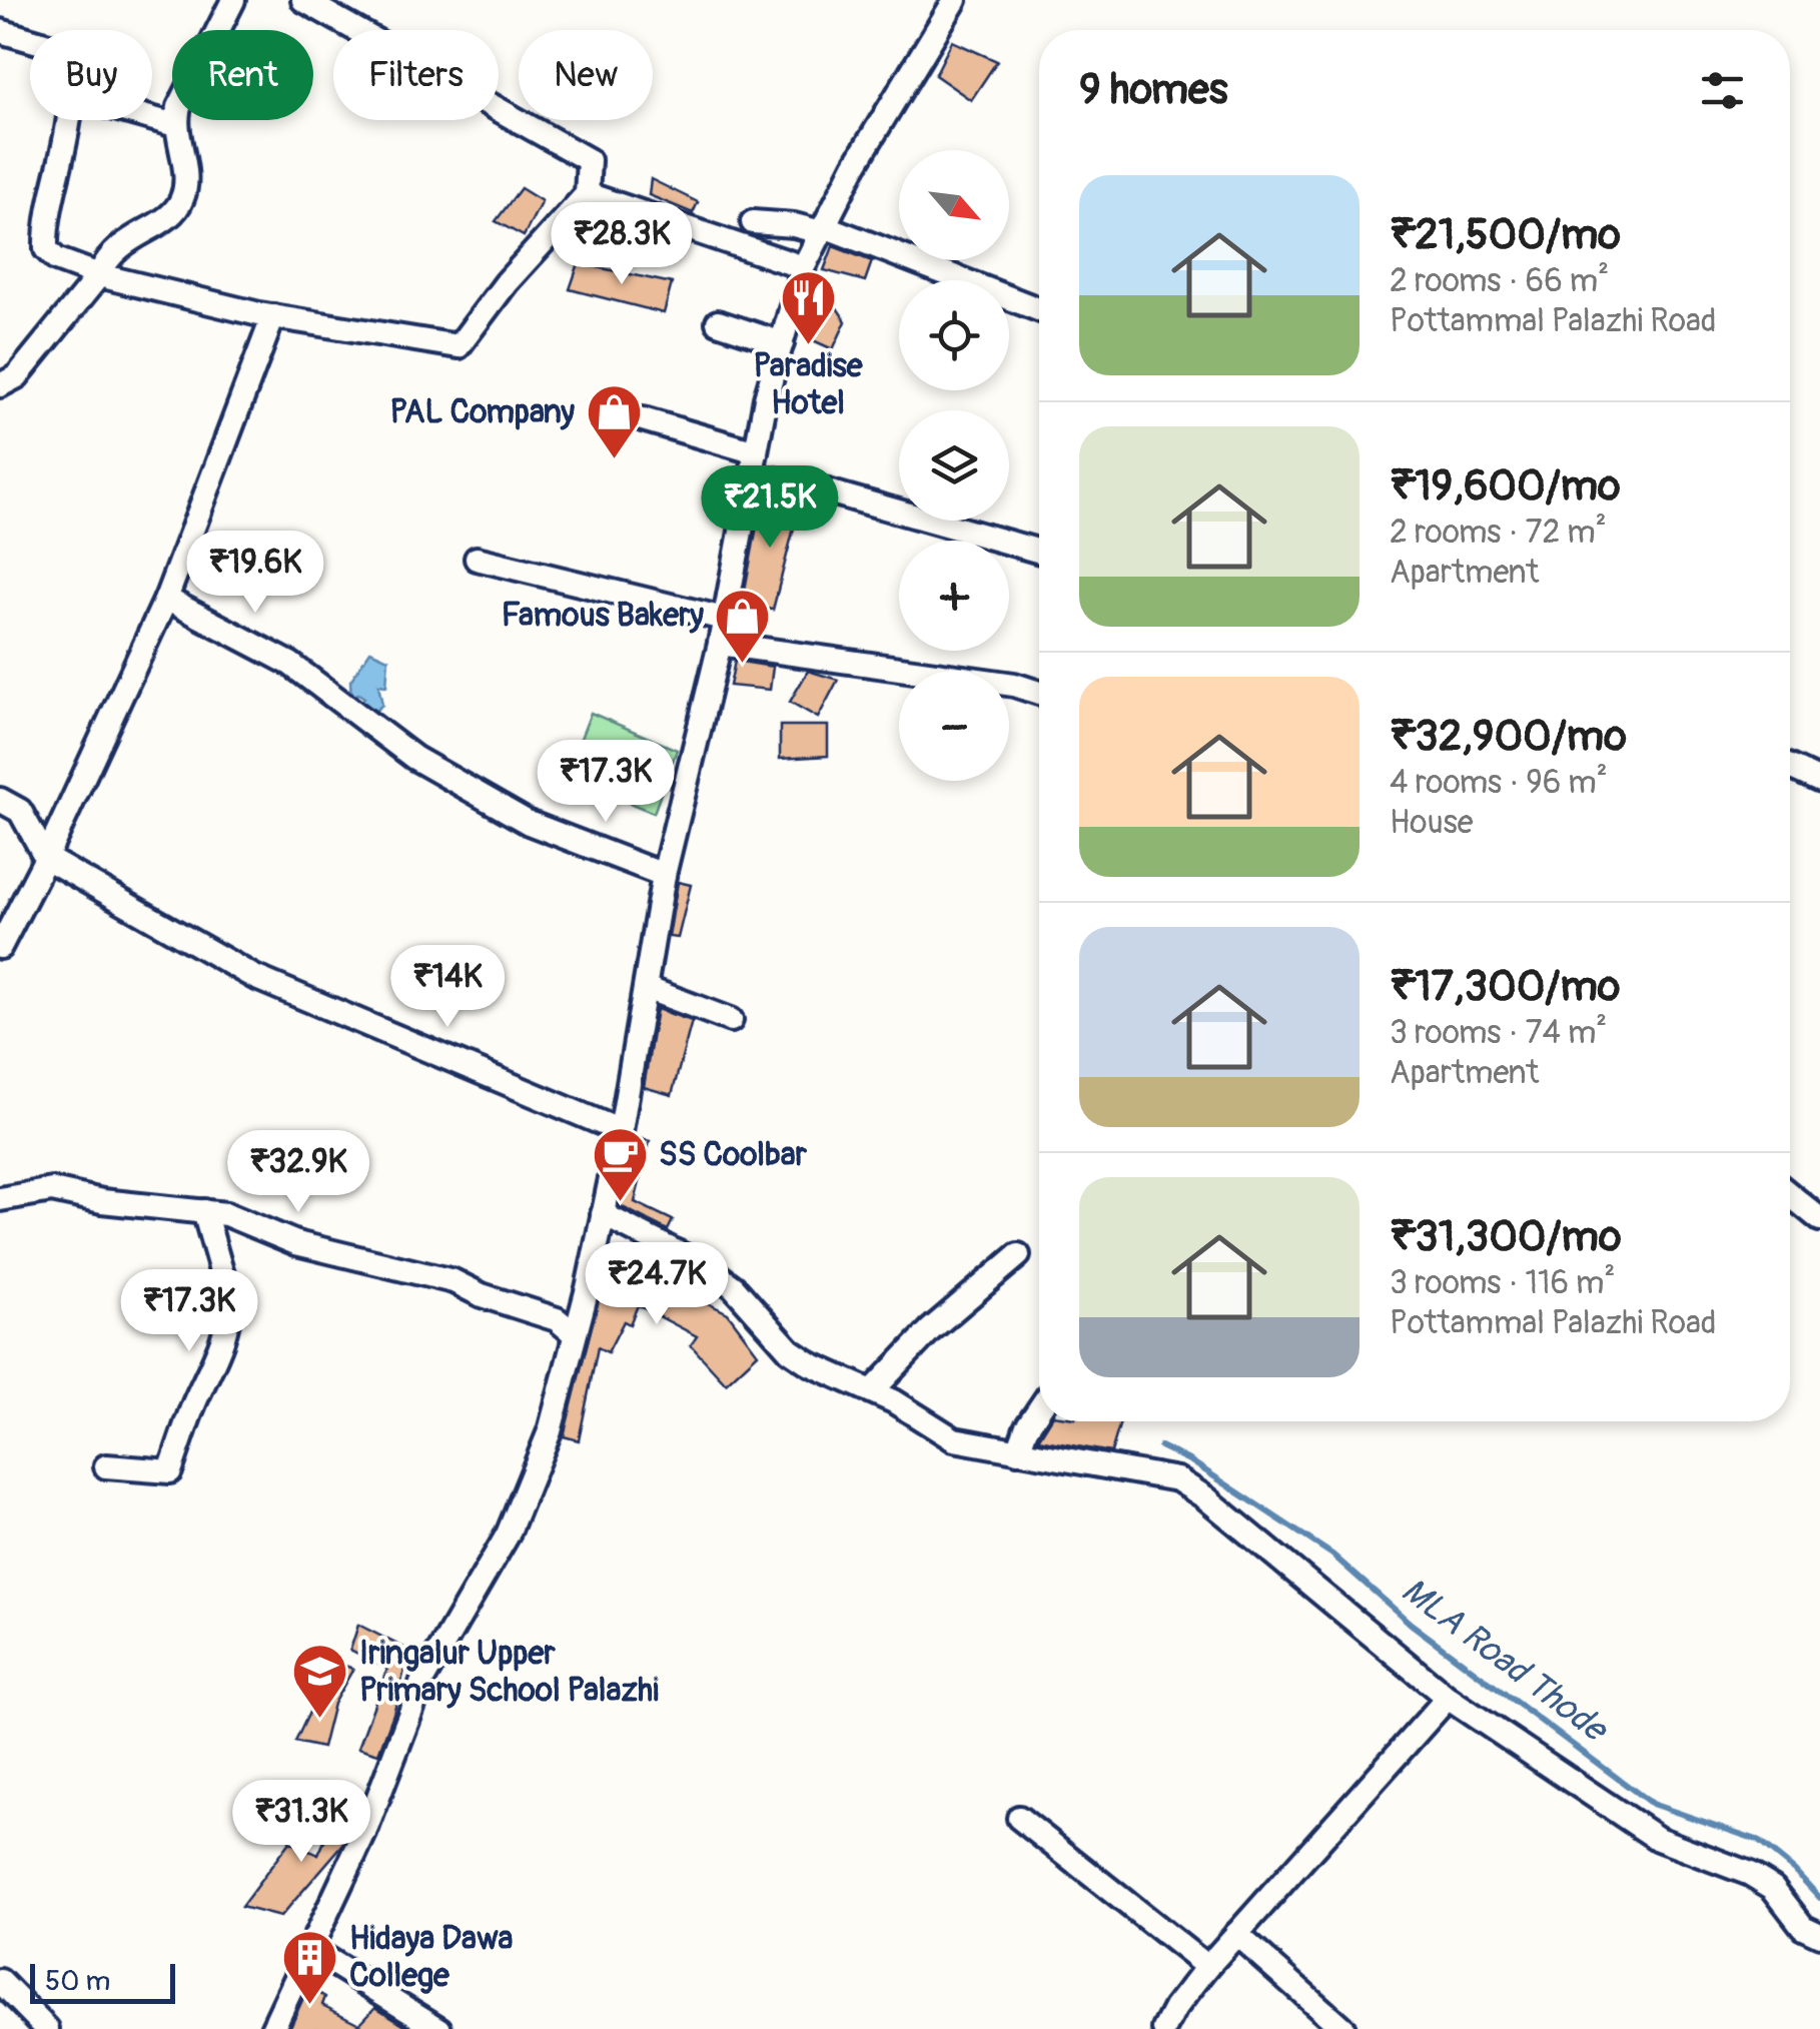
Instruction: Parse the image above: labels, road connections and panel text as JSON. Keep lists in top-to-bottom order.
{
  "water": ["MLA Road Thode"],
  "places": {
    "restaurant": ["Paradise Hotel"],
    "shop": ["PAL Company", "Famous Bakery"],
    "cafe": ["SS Coolbar"],
    "school or university": ["Iringalur Upper Primary School Palazhi"],
    "building": ["Hidaya Dawa College"]
  },
  "scale_bar": "50 m",
  "north": "bottom right",
  "page": {
    "chip": [
      "Buy",
      "Rent",
      "Filters",
      "New"
    ],
    "heading": "9 homes",
    "map_buttons": ["+", "−"],
    "list": [
      {
        "name": "₹21,500/mo",
        "note": "2 rooms · 66 m² · Pottammal Palazhi Road"
      },
      {
        "name": "₹19,600/mo",
        "note": "2 rooms · 72 m² · Apartment"
      },
      {
        "name": "₹32,900/mo",
        "note": "4 rooms · 96 m² · House"
      },
      {
        "name": "₹17,300/mo",
        "note": "3 rooms · 74 m² · Apartment"
      },
      {
        "name": "₹31,300/mo",
        "note": "3 rooms · 116 m² · Pottammal Palazhi Road"
      }
    ],
    "price": [
      "₹28.3K",
      "₹21.5K",
      "₹19.6K",
      "₹17.3K",
      "₹14K",
      "₹32.9K",
      "₹24.7K",
      "₹17.3K",
      "₹31.3K"
    ],
    "scale": "50 m"
  }
}
